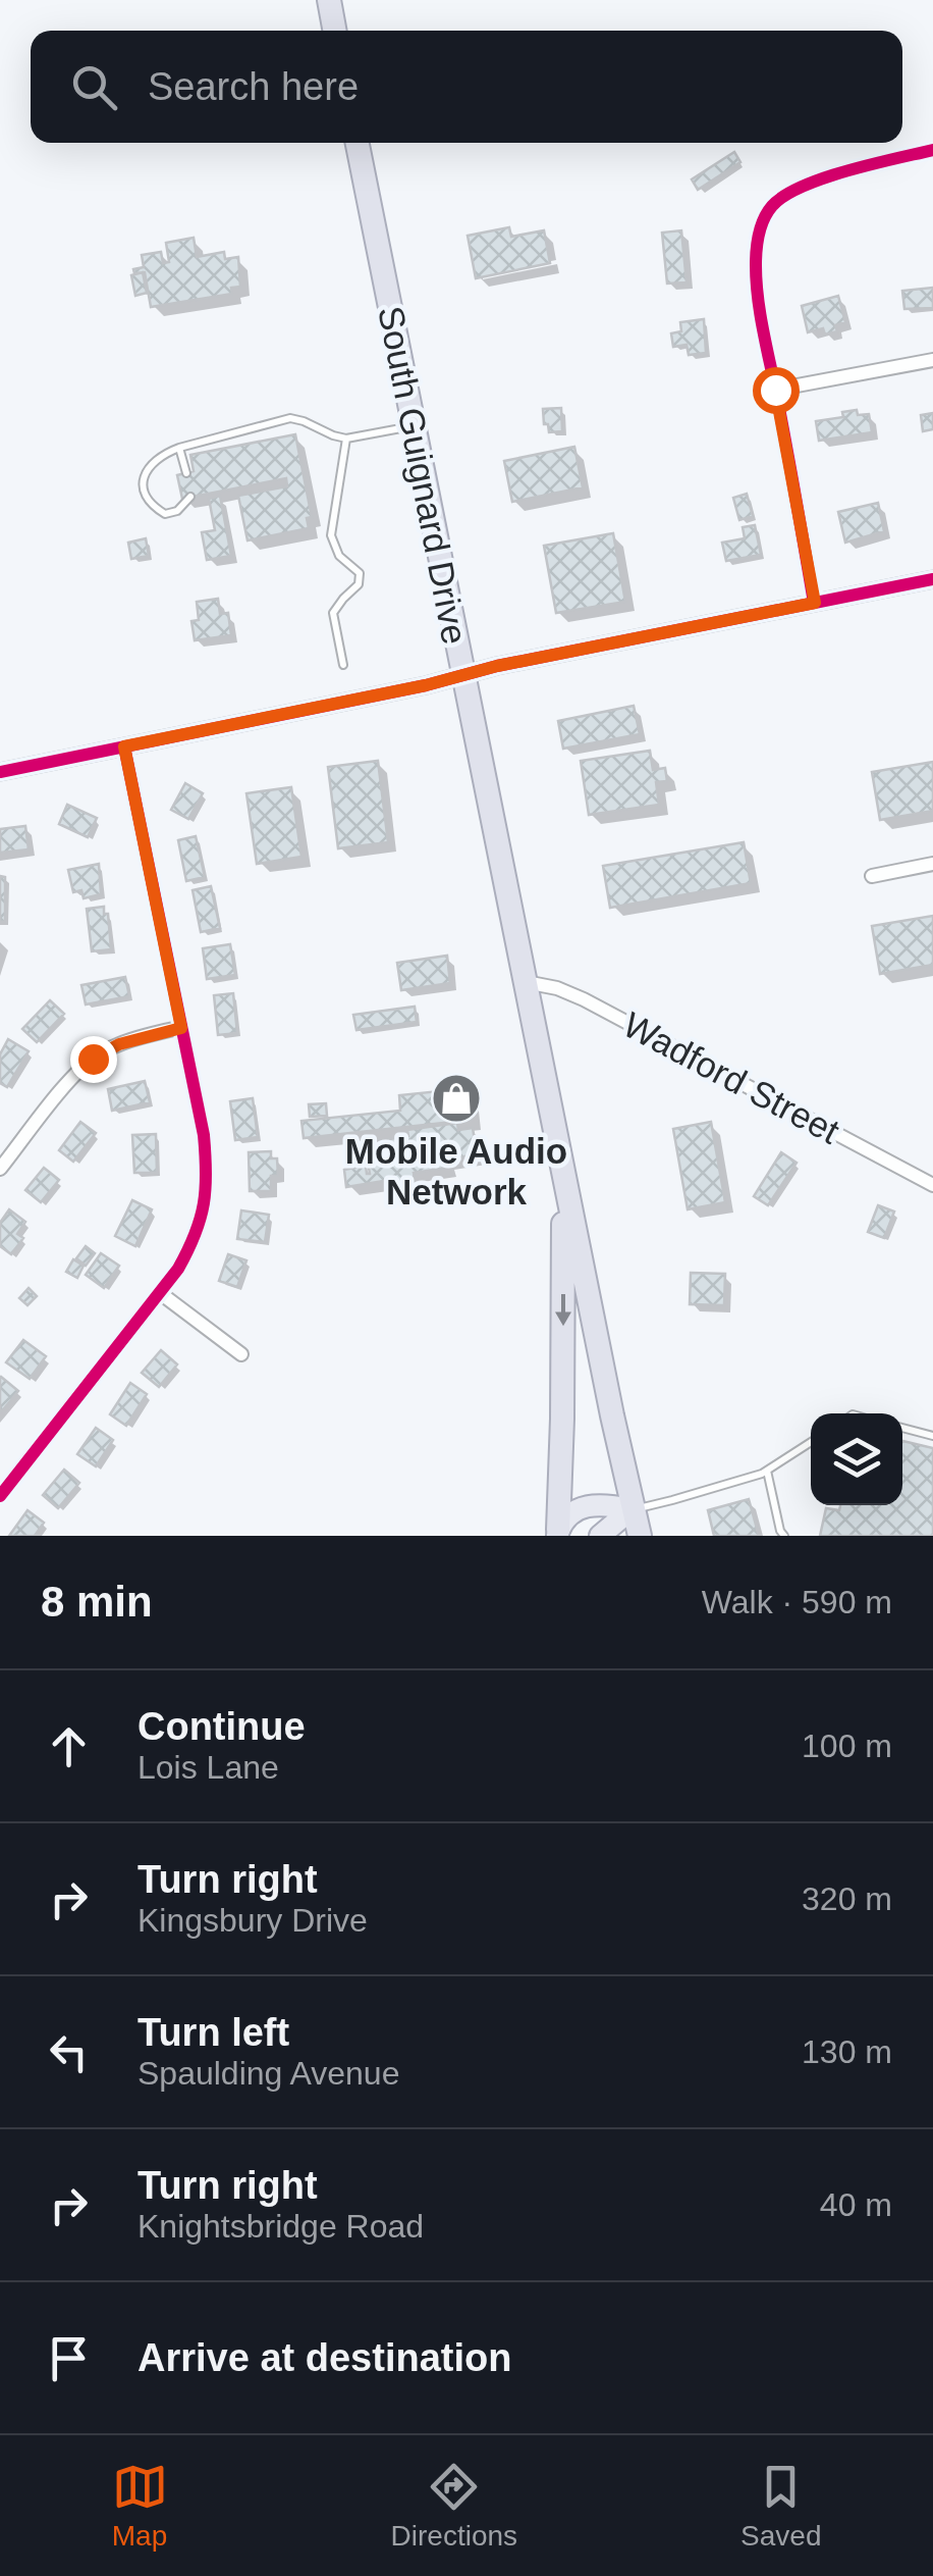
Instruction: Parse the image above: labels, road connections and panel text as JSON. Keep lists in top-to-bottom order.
{
  "streets": {
    "highway": ["South Guignard Drive"],
    "street": ["Wadford Street"]
  },
  "crossings": [
    ["South Guignard Drive", "Wadford Street"]
  ],
  "places": {
    "shop": ["Mobile Audio Network"]
  },
  "page": {
    "search": "Search here",
    "heading": ["8 min", "Walk · 590 m"],
    "list": [
      ["Continue", "Lois Lane", "100 m"],
      ["Turn right", "Kingsbury Drive", "320 m"],
      ["Turn left", "Spaulding Avenue", "130 m"],
      ["Turn right", "Knightsbridge Road", "40 m"],
      "Arrive at destination"
    ],
    "nav": ["Map", "Directions", "Saved"]
  }
}
